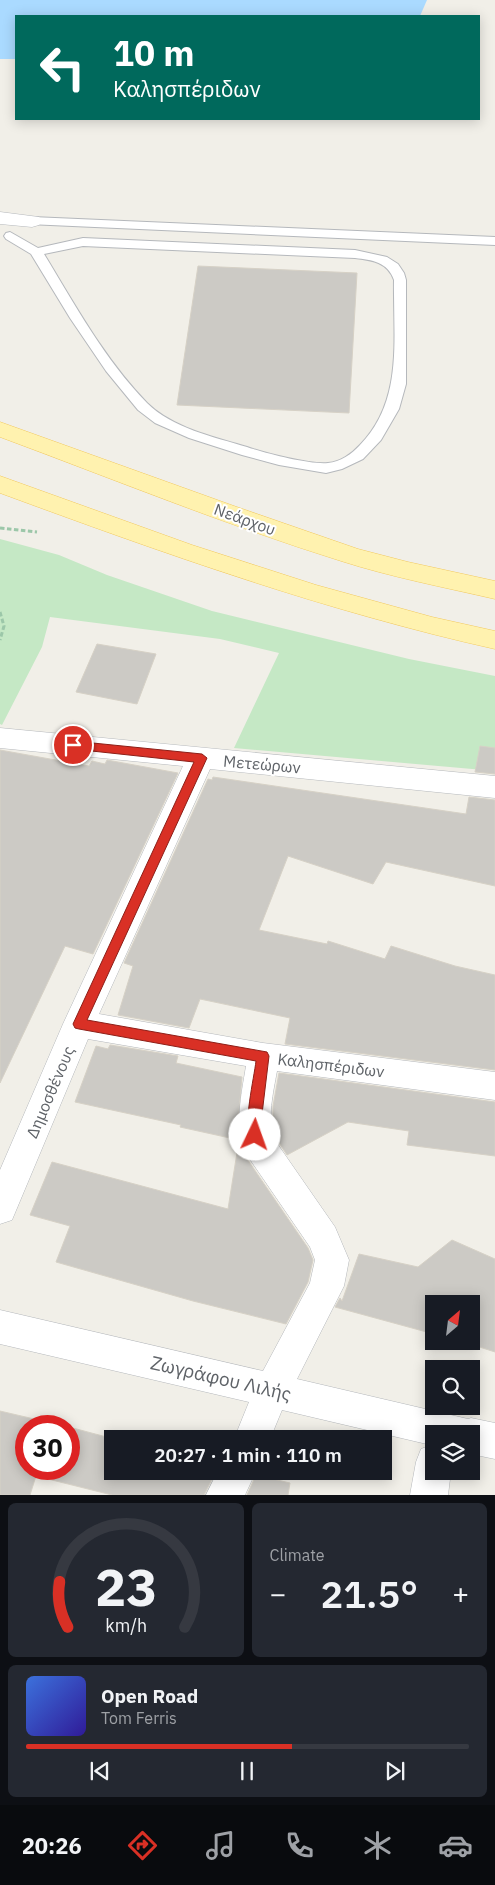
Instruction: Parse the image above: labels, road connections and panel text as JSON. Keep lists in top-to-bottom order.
{
  "streets": {
    "main road": ["Νεάρχου"],
    "street": [
      "Μετεώρων",
      "Καλησπέριδων",
      "Δημοσθένους",
      "Ζωγράφου Λιλής"
    ]
  },
  "crossings": [
    ["Μετεώρων", "Δημοσθένους"],
    ["Καλησπέριδων", "Δημοσθένους"]
  ],
  "north": "top right",
  "page": {
    "turn": ["10 m", "Καλησπέριδων"],
    "limit": "30",
    "trip": "20:27 · 1 min · 110 m",
    "tile": "Climate",
    "heat": ["−", "21.5°", "+"],
    "song": ["Open Road", "Tom Ferris"],
    "tabs": "20:26",
    "gauge": ["23", "km/h"]
  }
}
